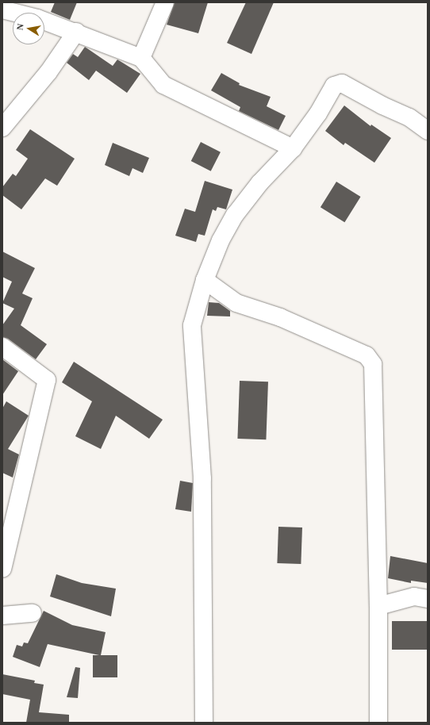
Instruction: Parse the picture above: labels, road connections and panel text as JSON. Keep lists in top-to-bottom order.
{
  "north": "left"
}
